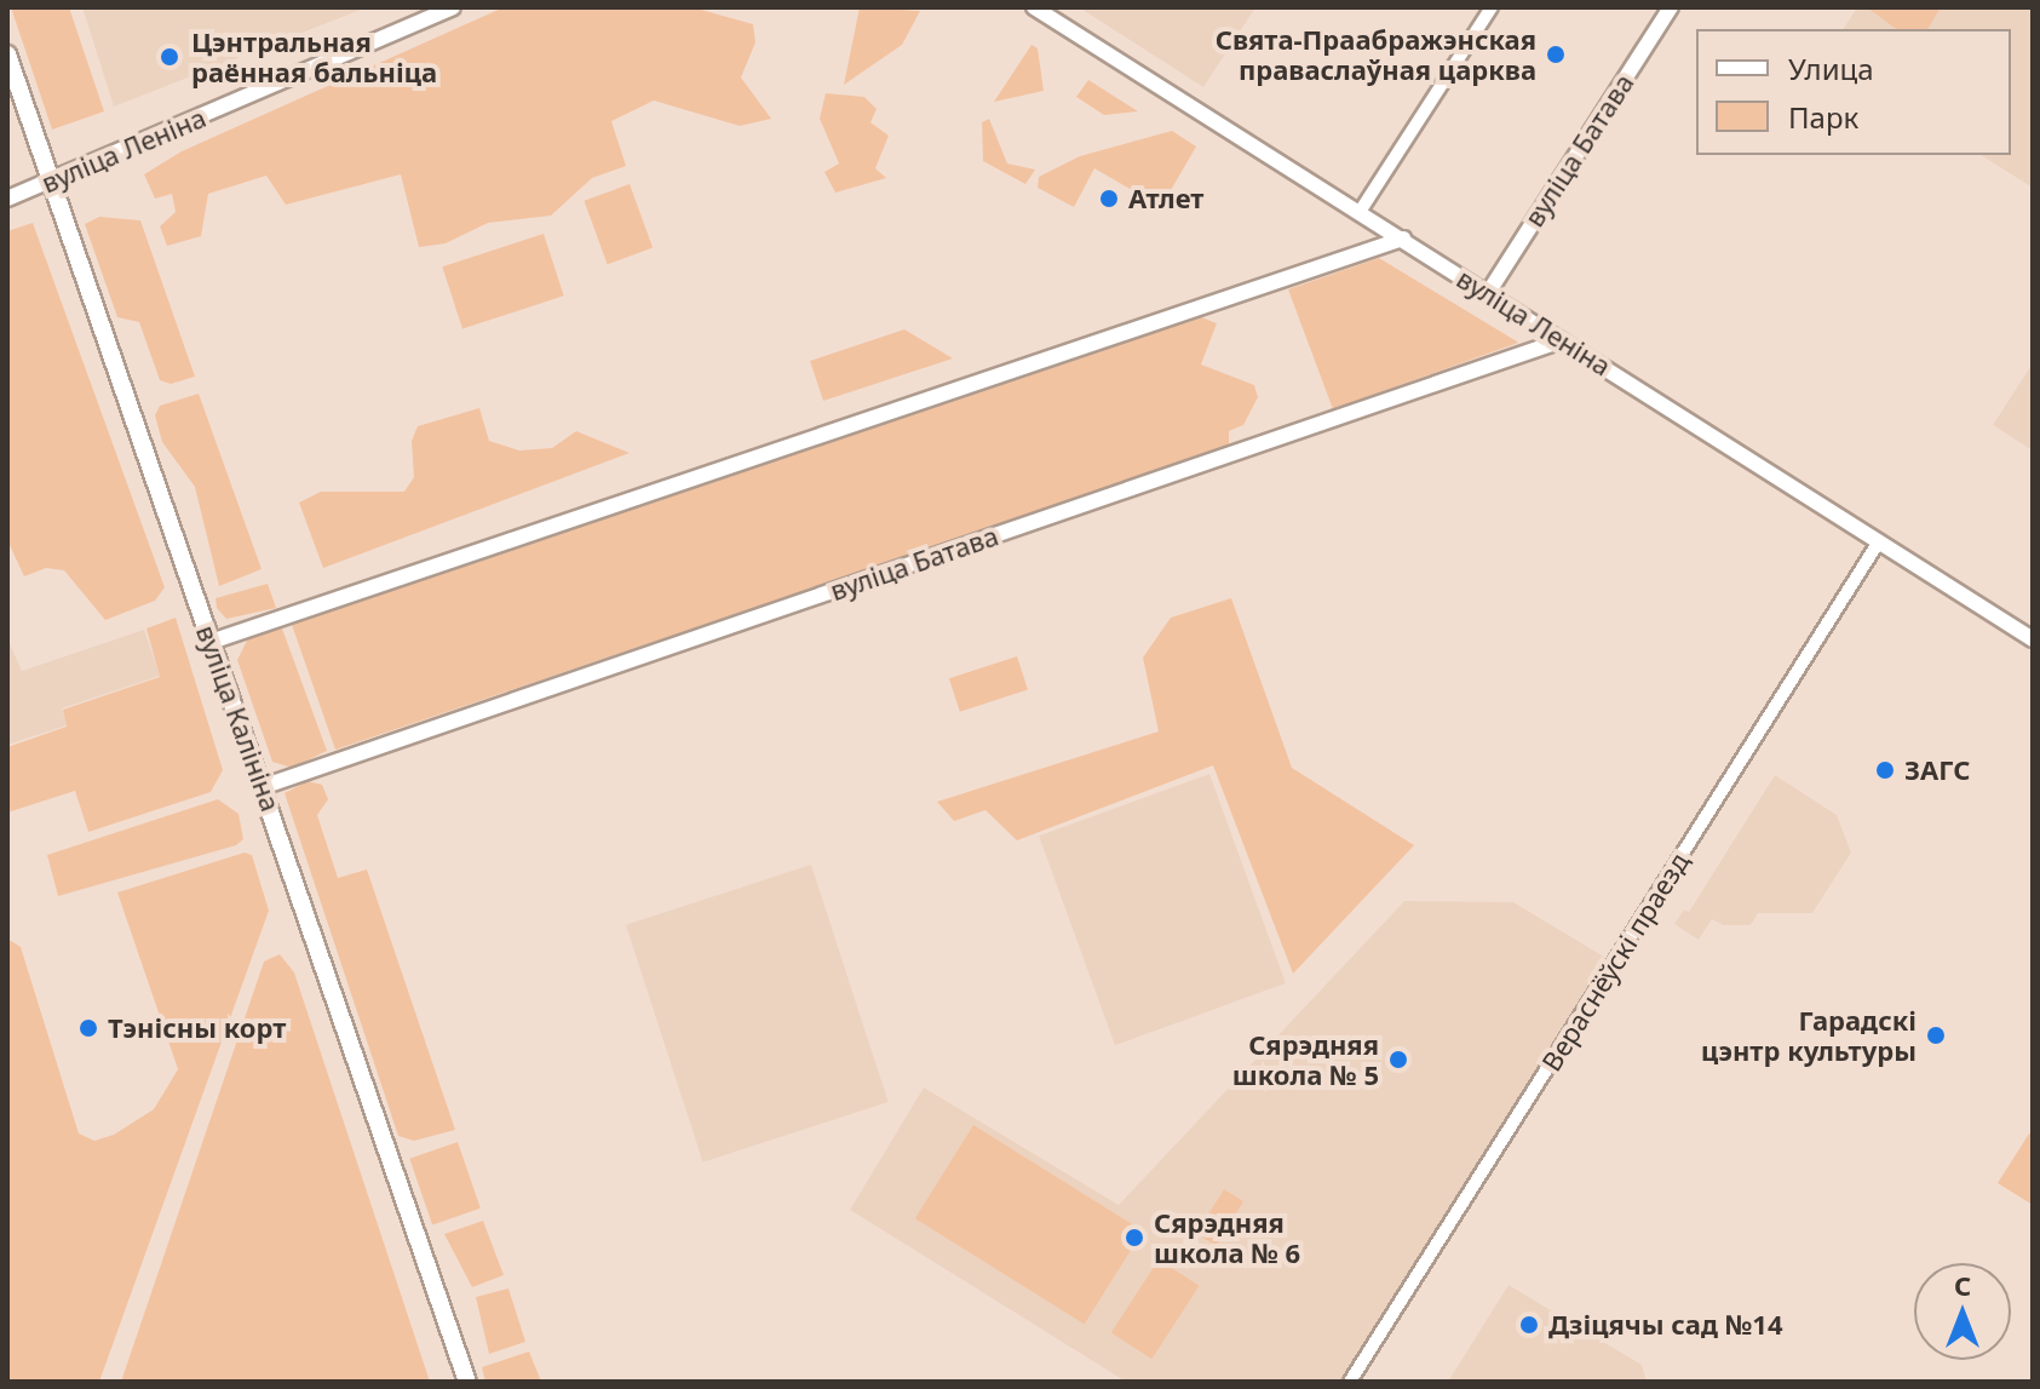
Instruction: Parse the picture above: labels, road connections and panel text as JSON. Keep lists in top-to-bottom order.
{
  "streets": {
    "main road": ["вуліца Калініна"],
    "street": ["вуліца Леніна", "вуліца Батава", "Вераснёўскі праезд"]
  },
  "crossings": [
    ["вуліца Леніна", "вуліца Батава"],
    ["вуліца Леніна", "вуліца Калініна"],
    ["вуліца Леніна", "Вераснёўскі праезд"],
    ["вуліца Батава", "вуліца Калініна"]
  ],
  "places": [
    "Свята-Праабражэнская праваслаўная царква",
    "Цэнтральная раённая бальніца",
    "Атлет",
    "ЗАГС",
    "Тэнісны корт",
    "Гарадскі цэнтр культуры",
    "Сярэдняя школа № 5",
    "Сярэдняя школа № 6",
    "Дзіцячы сад №14"
  ],
  "legend": ["Улица", "Парк"],
  "north": "top"
}
